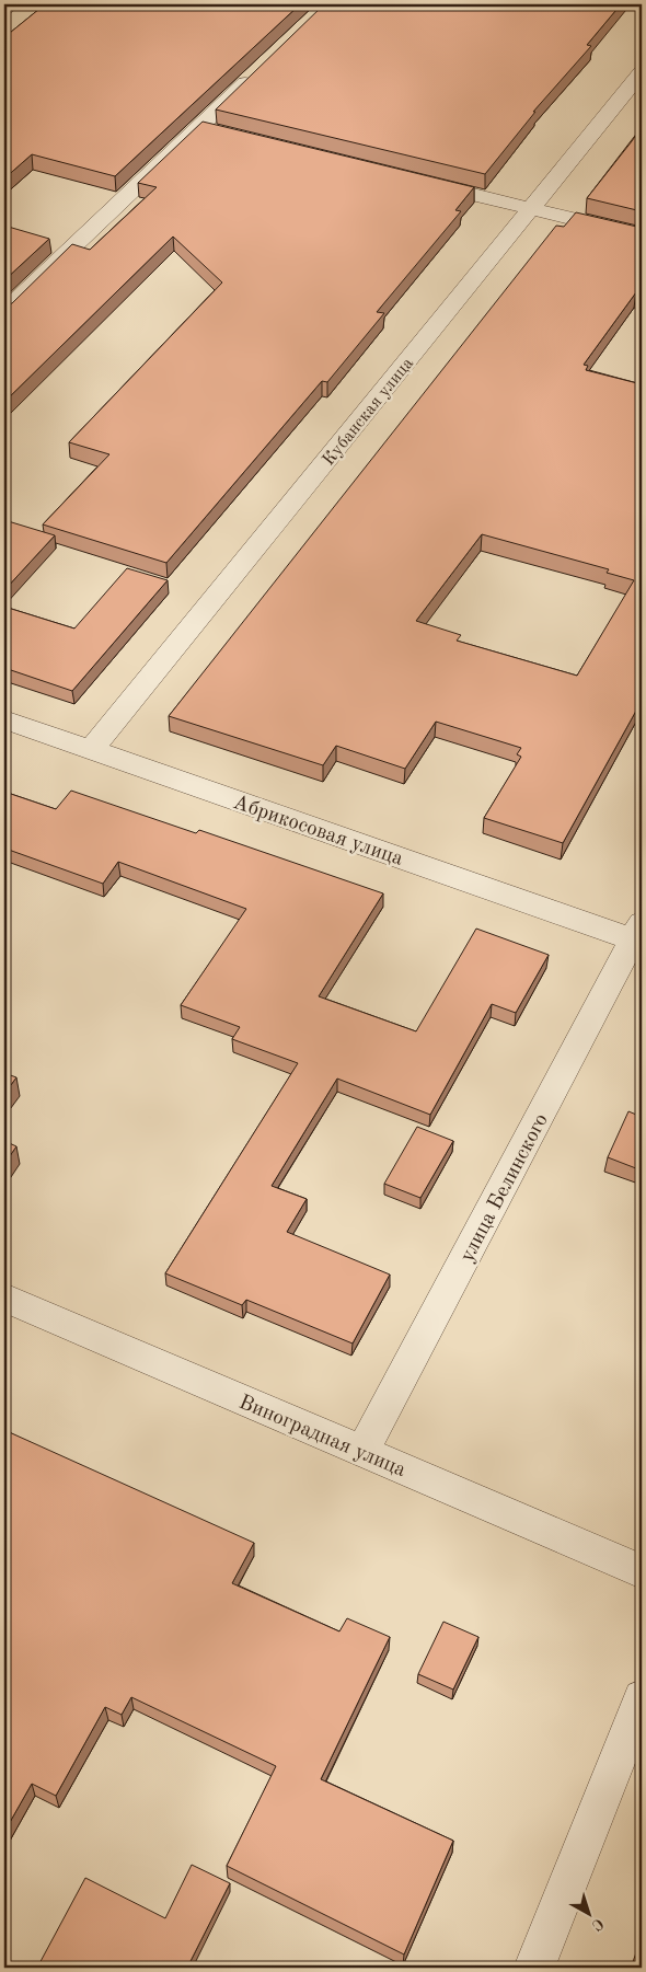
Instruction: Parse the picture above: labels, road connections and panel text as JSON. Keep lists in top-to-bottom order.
{
  "streets": {
    "street": [
      "Кубанская улица",
      "Абрикосовая улица",
      "улица Белинского",
      "Виноградная улица"
    ]
  },
  "crossings": [
    ["Кубанская улица", "Абрикосовая улица"],
    ["Абрикосовая улица", "улица Белинского"],
    ["улица Белинского", "Виноградная улица"]
  ],
  "north": "bottom right"
}
